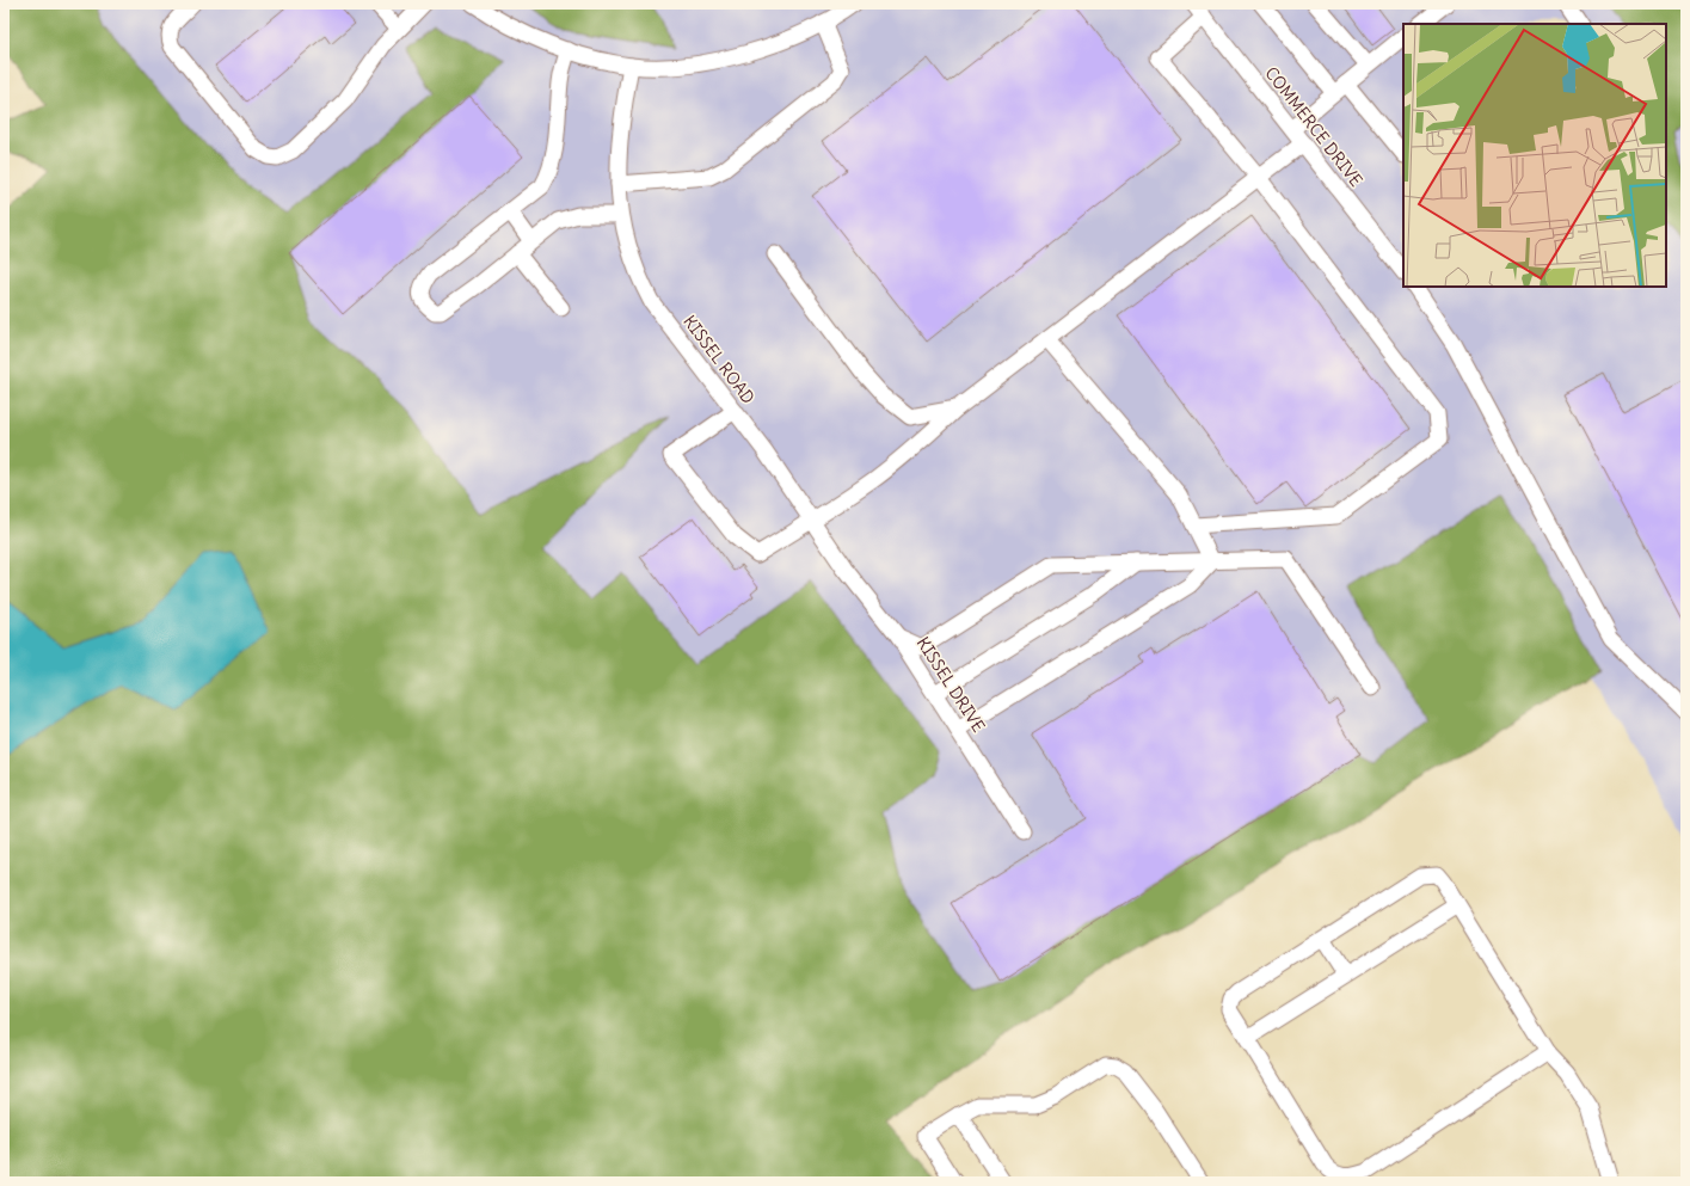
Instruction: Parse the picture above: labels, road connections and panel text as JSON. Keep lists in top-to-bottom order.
{
  "streets": {
    "street": ["COMMERCE DRIVE", "KISSEL ROAD", "KISSEL DRIVE"]
  },
  "crossings": [
    ["KISSEL ROAD", "KISSEL DRIVE"]
  ]
}
